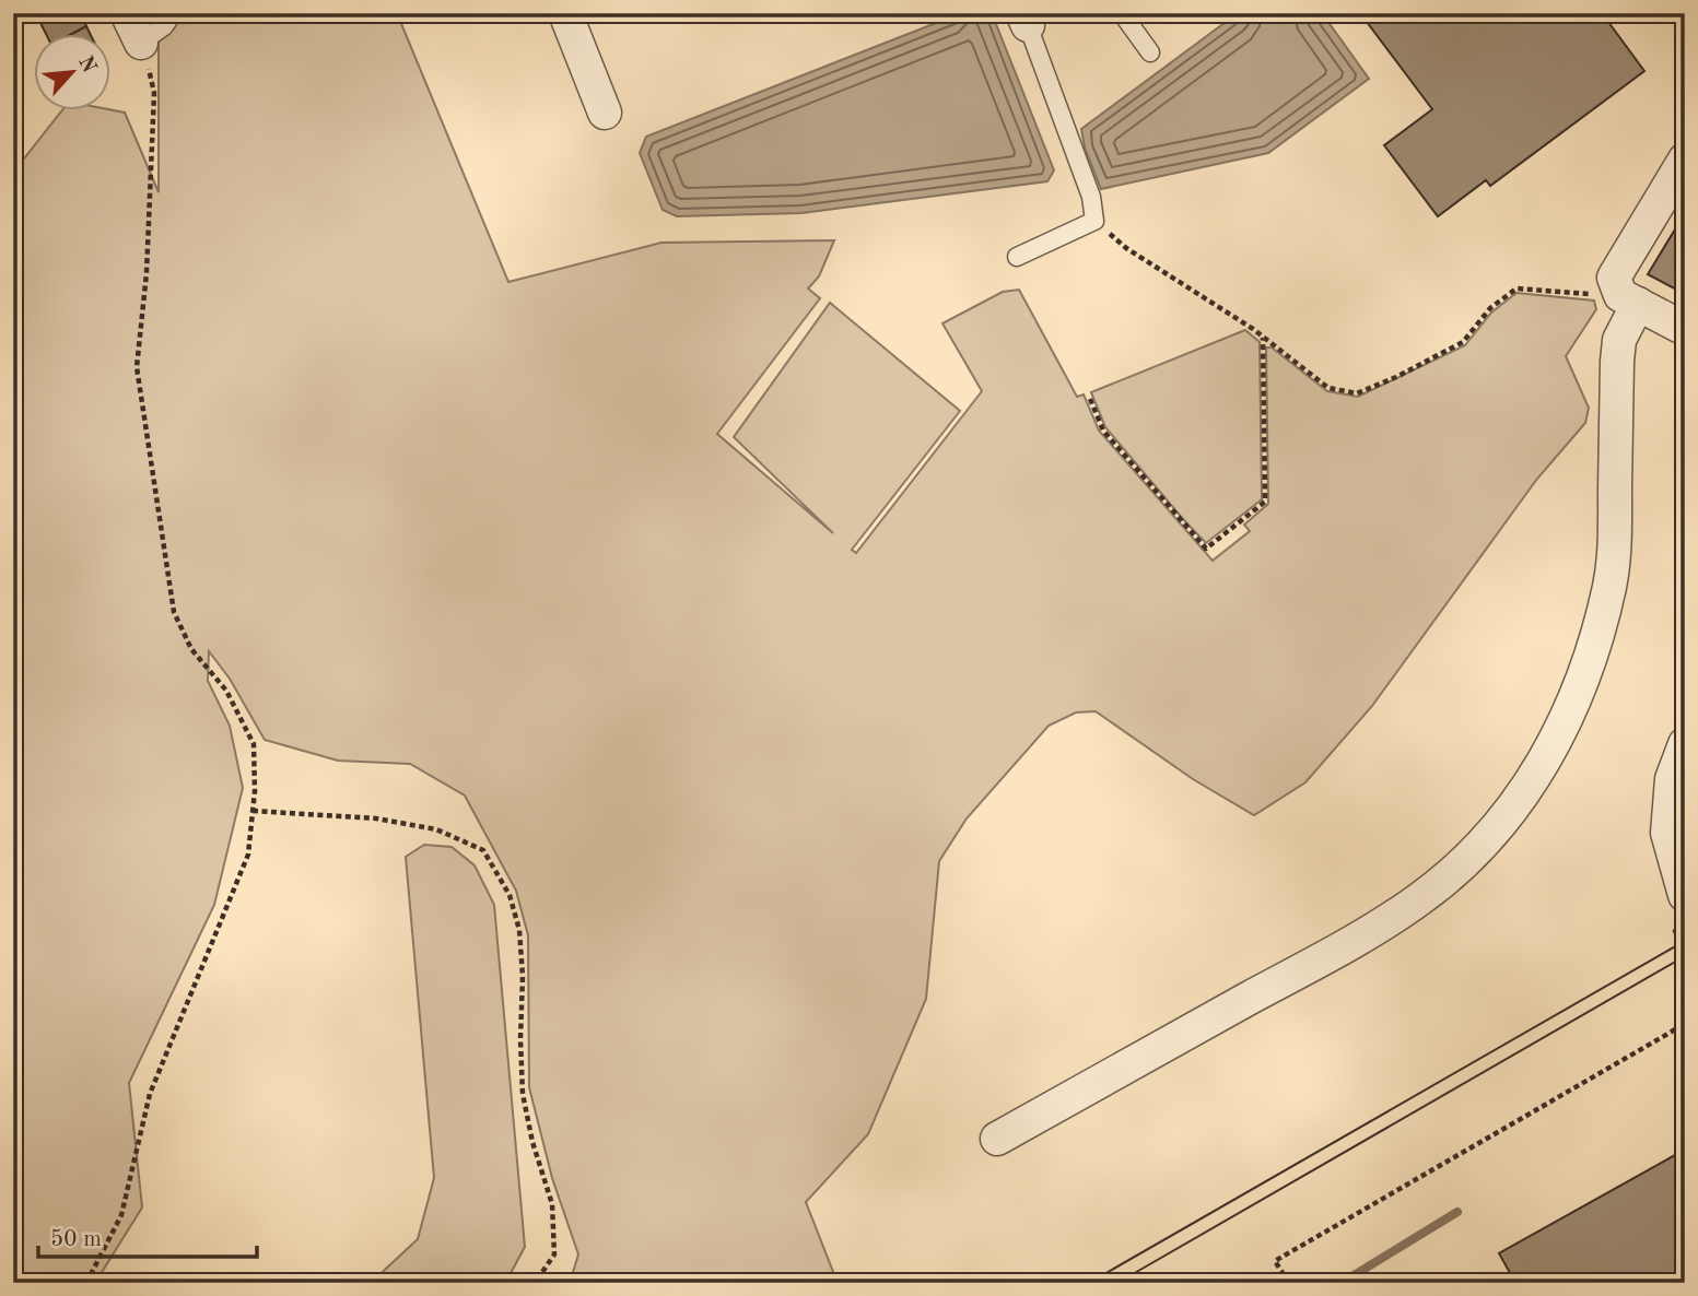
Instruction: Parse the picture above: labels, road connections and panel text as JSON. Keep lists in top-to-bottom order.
{
  "scale_bar": "50 m",
  "north": "top right"
}
